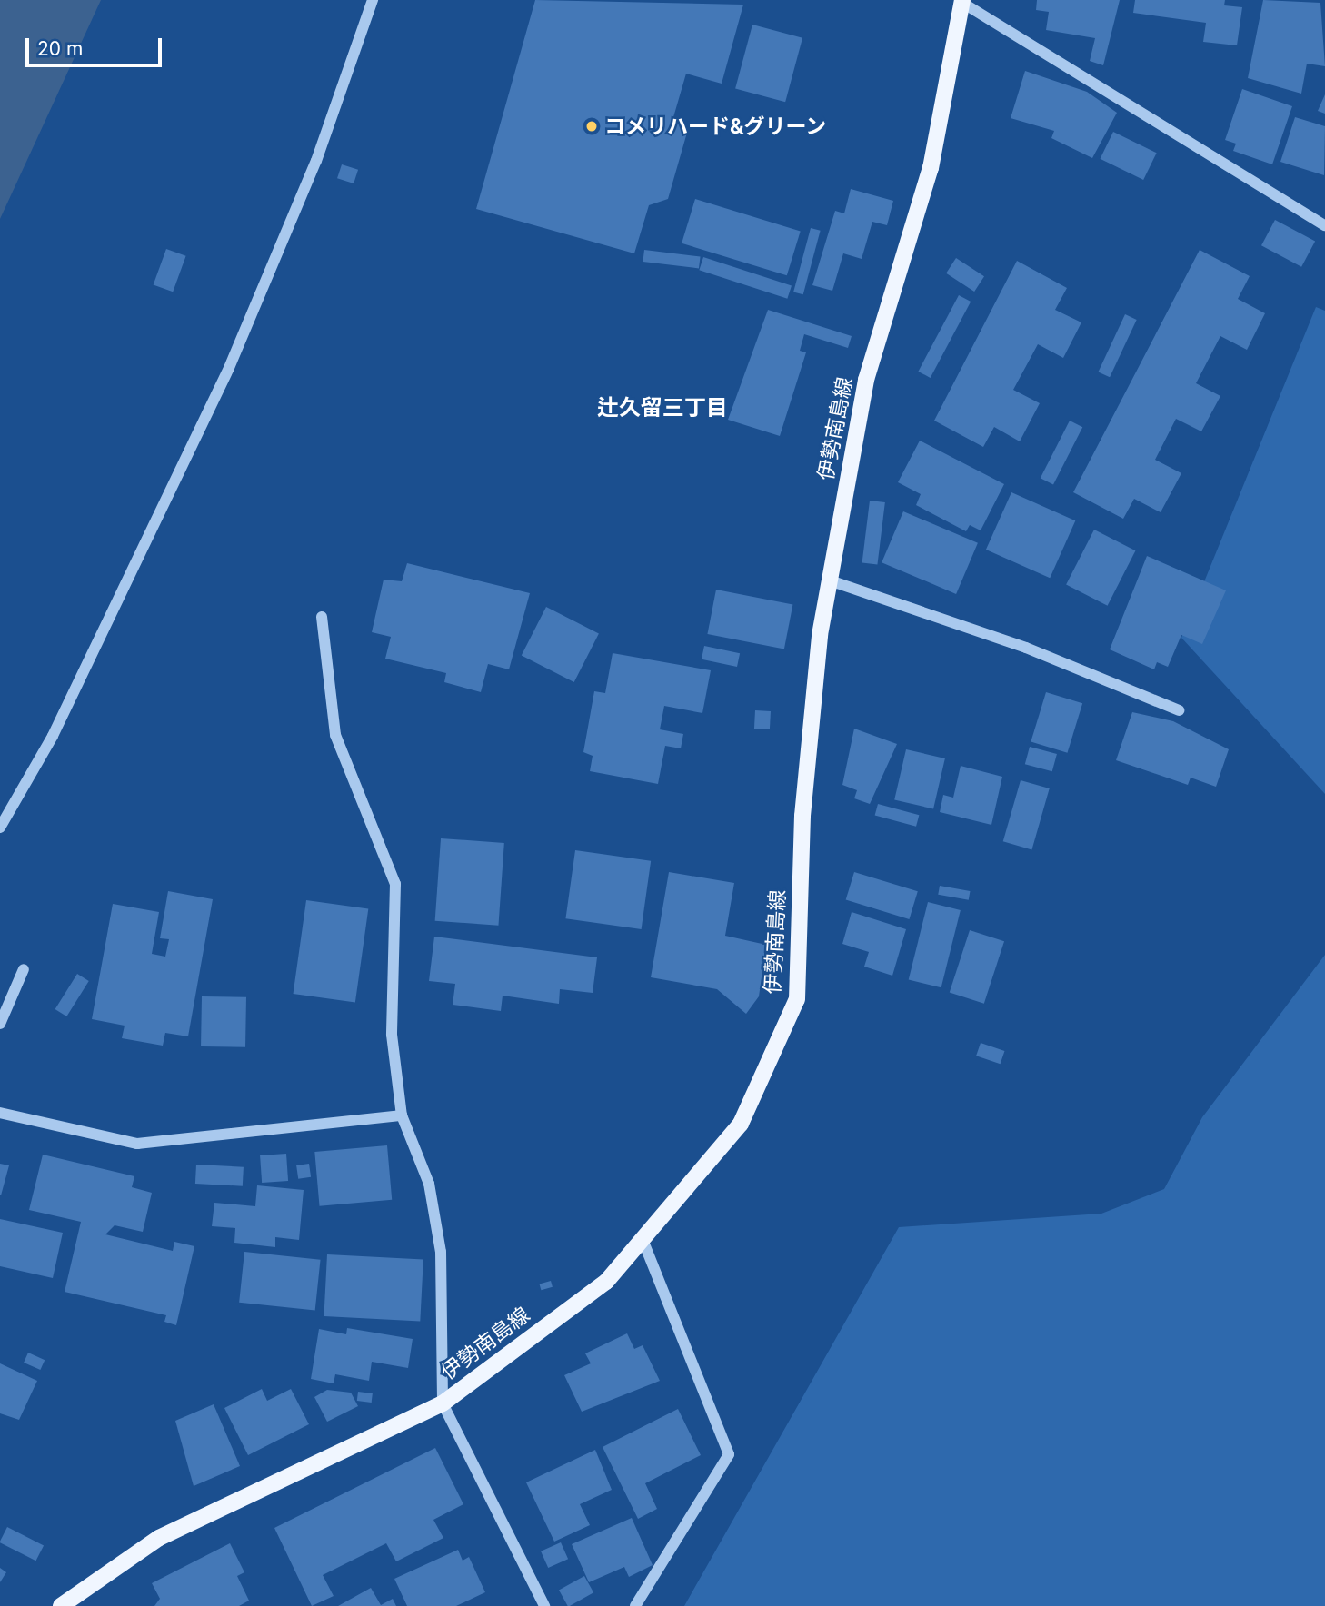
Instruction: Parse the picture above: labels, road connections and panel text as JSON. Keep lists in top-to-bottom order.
{
  "streets": {
    "main road": ["伊勢南島線"]
  },
  "districts": ["辻久留三丁目"],
  "places": ["コメリハード&グリーン"],
  "scale_bar": "20 m"
}
